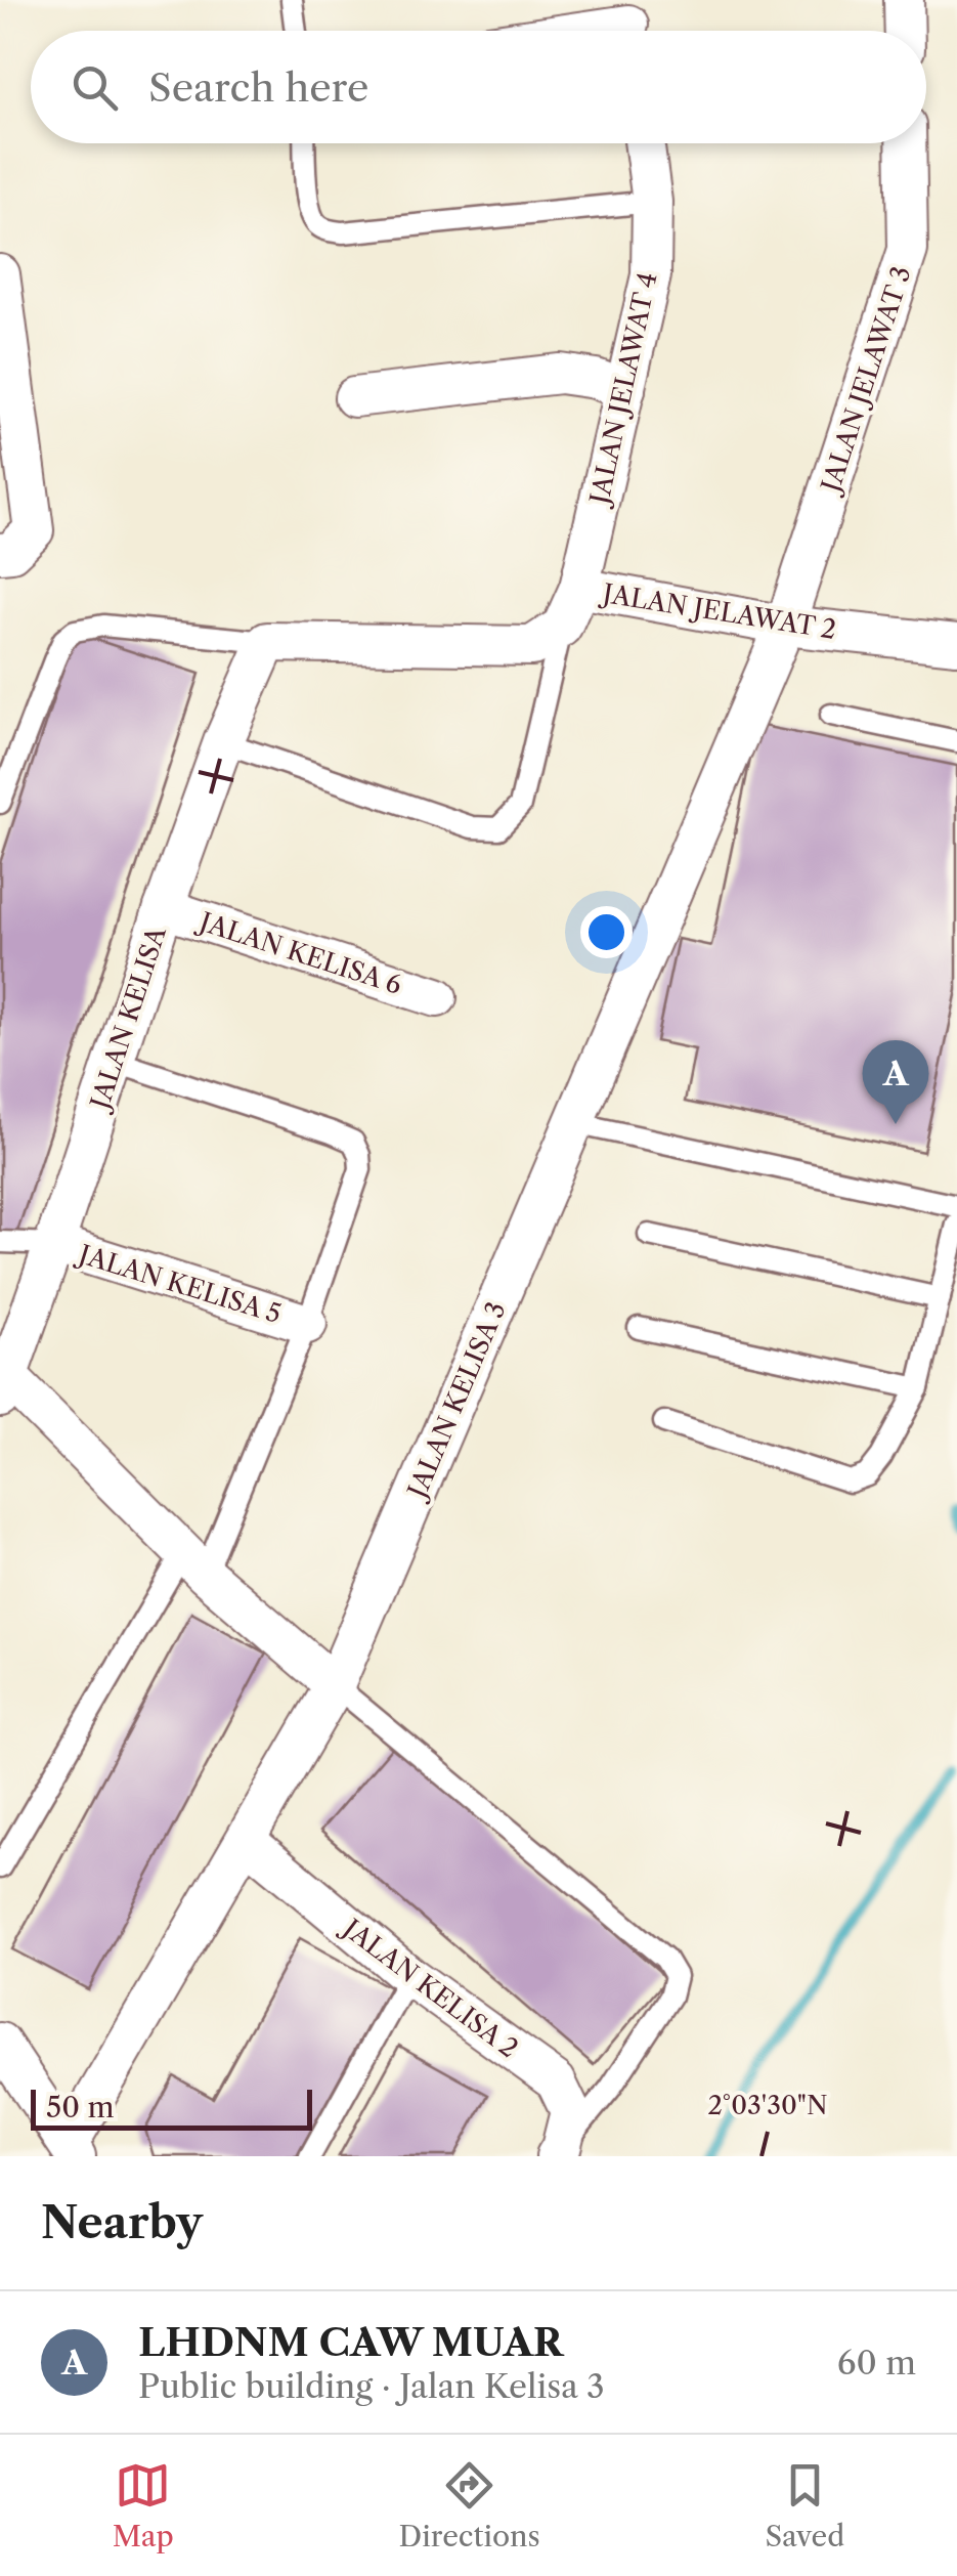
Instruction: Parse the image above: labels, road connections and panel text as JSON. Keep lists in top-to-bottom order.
{
  "streets": {
    "street": [
      "JALAN JELAWAT 3",
      "JALAN JELAWAT 4",
      "JALAN JELAWAT 2",
      "JALAN KELISA 6",
      "JALAN KELISA",
      "JALAN KELISA 5",
      "JALAN KELISA 3",
      "JALAN KELISA 2"
    ]
  },
  "crossings": [
    ["JALAN JELAWAT 3", "JALAN JELAWAT 2"],
    ["JALAN JELAWAT 3", "JALAN KELISA 3"],
    ["JALAN JELAWAT 4", "JALAN JELAWAT 2"],
    ["JALAN JELAWAT 2", "JALAN KELISA 3"],
    ["JALAN KELISA 6", "JALAN KELISA"],
    ["JALAN KELISA", "JALAN KELISA 5"],
    ["JALAN KELISA 3", "JALAN KELISA 2"]
  ],
  "scale_bar": "50 m",
  "page": {
    "search": "Search here",
    "pins": "A",
    "scale": "50 m",
    "heading": "Nearby",
    "list": [
      {
        "mark": "A",
        "name": "LHDNM CAW MUAR",
        "note": "Public building · Jalan Kelisa 3",
        "value": "60 m"
      }
    ],
    "nav": ["Map", "Directions", "Saved"]
  },
  "coordinates": ["2°03'30\"N"]
}
